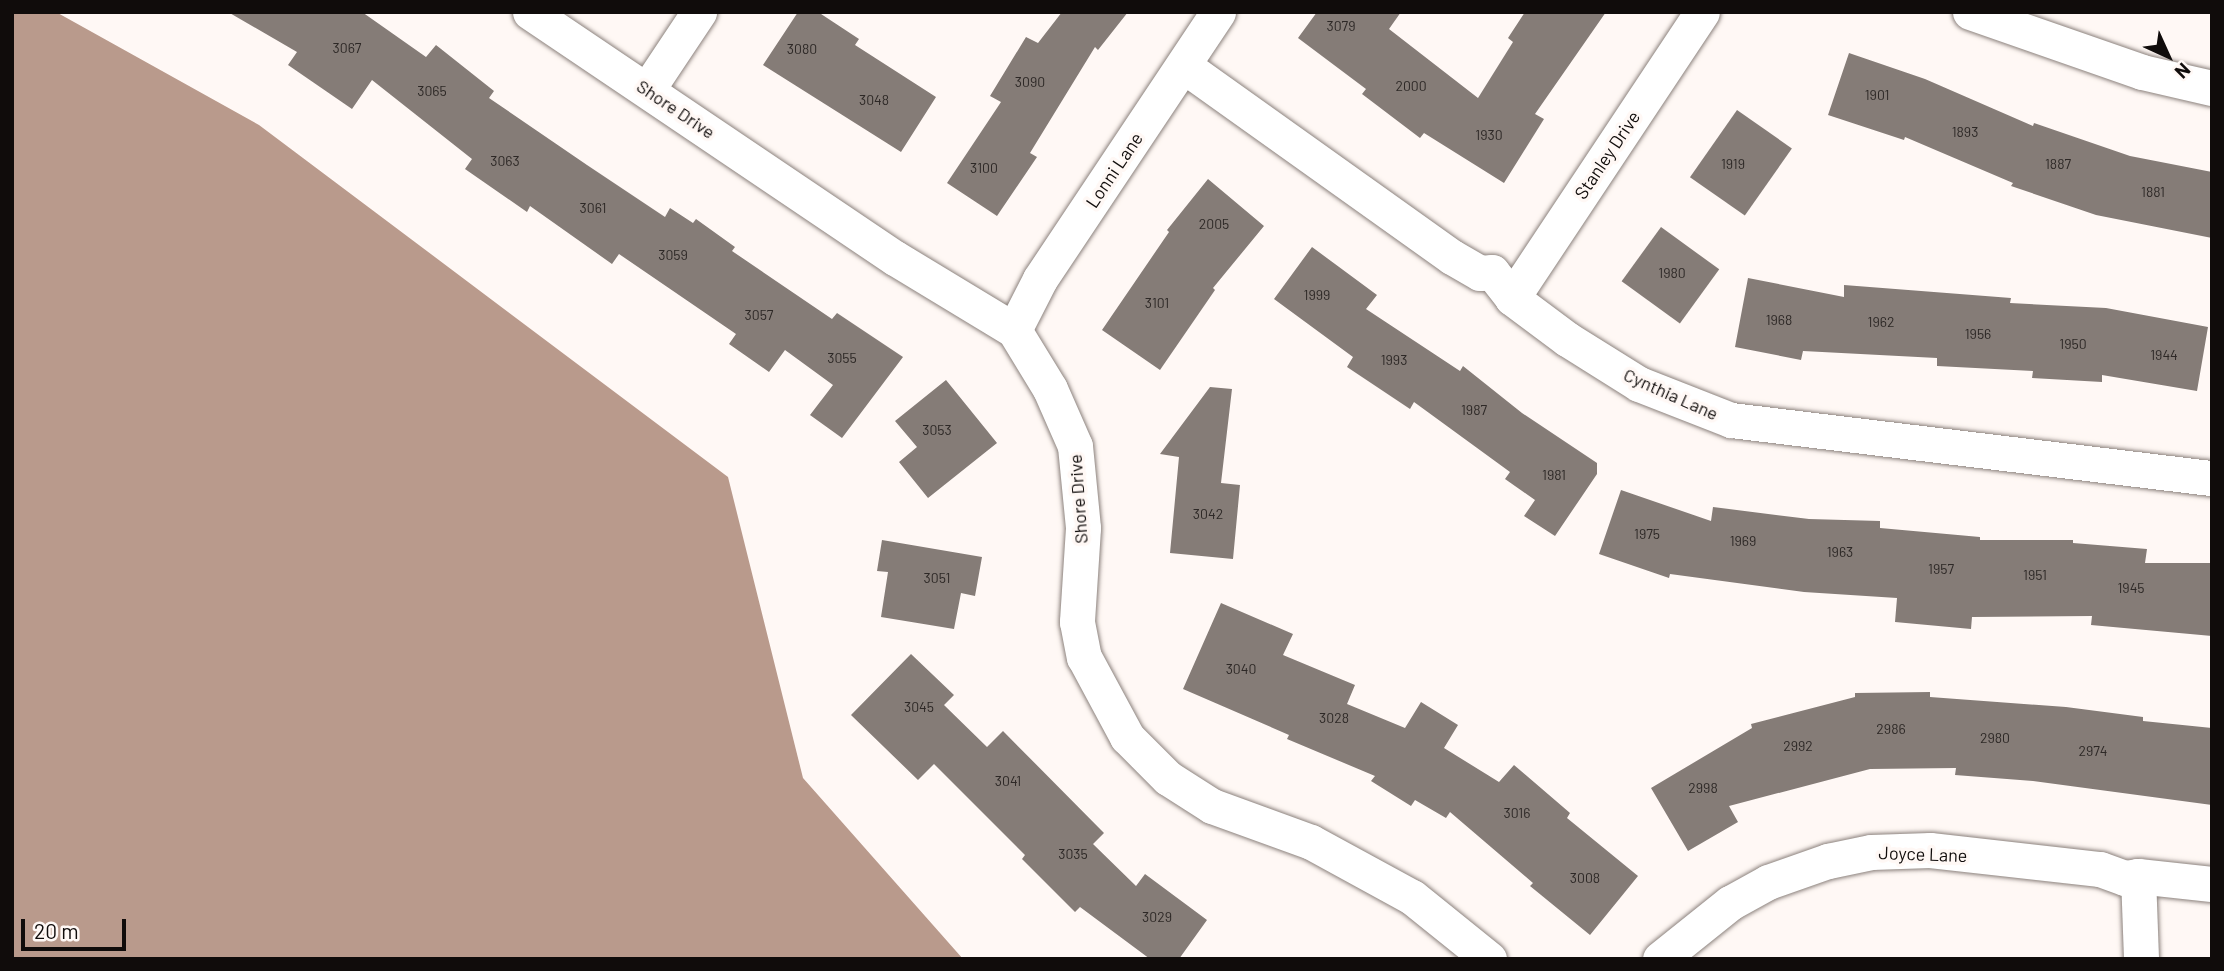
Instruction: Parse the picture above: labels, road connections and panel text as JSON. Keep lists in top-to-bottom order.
{
  "streets": {
    "street": [
      "Shore Drive",
      "Stanley Drive",
      "Lonni Lane",
      "Cynthia Lane",
      "Joyce Lane"
    ]
  },
  "crossings": [
    ["Shore Drive", "Lonni Lane"],
    ["Stanley Drive", "Cynthia Lane"],
    ["Lonni Lane", "Cynthia Lane"]
  ],
  "house_numbers": [
    "3079",
    "3067",
    "3080",
    "3090",
    "2000",
    "3065",
    "1901",
    "3048",
    "1893",
    "1930",
    "3063",
    "1919",
    "1887",
    "3100",
    "1881",
    "3061",
    "2005",
    "3059",
    "1980",
    "1999",
    "3101",
    "3057",
    "1968",
    "1962",
    "1956",
    "1950",
    "1944",
    "3055",
    "1993",
    "1987",
    "3053",
    "1981",
    "3042",
    "1975",
    "1969",
    "1963",
    "1957",
    "1951",
    "3051",
    "1945",
    "3040",
    "3045",
    "3028",
    "2986",
    "2980",
    "2992",
    "2974",
    "3041",
    "2998",
    "3016",
    "3035",
    "3008",
    "3029"
  ],
  "scale_bar": "20 m",
  "north": "bottom right"
}
